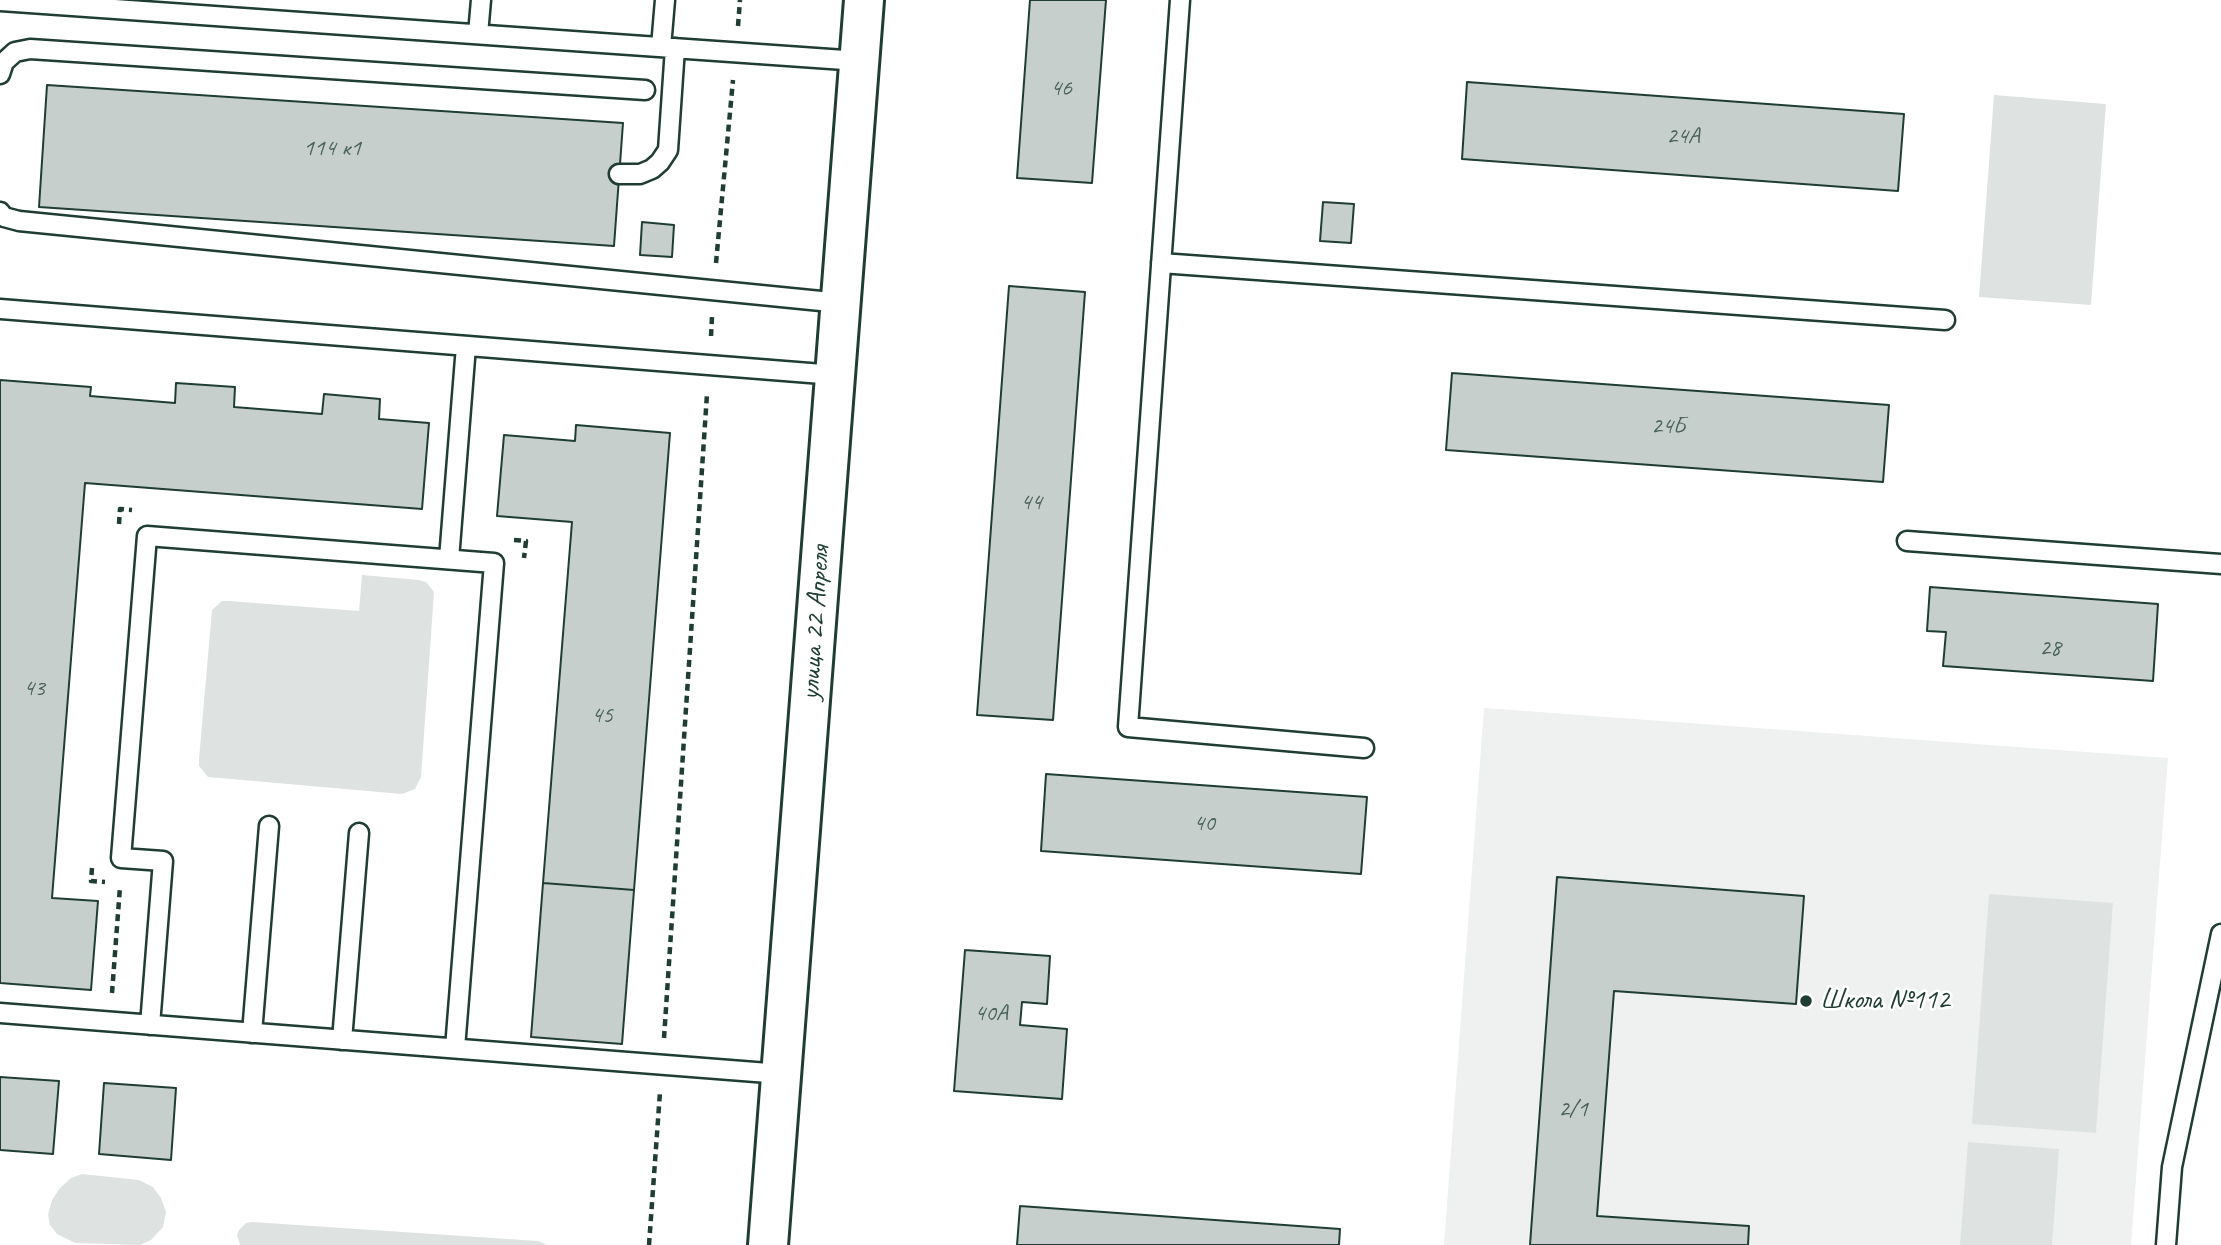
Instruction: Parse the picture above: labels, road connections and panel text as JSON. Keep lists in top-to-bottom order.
{
  "streets": {
    "main road": ["улица 22 Апреля"]
  },
  "places": ["Школа №112"],
  "house_numbers": [
    "46",
    "24А",
    "114 к1",
    "24Б",
    "44",
    "28",
    "43",
    "45",
    "40",
    "40А",
    "2/1"
  ]
}
